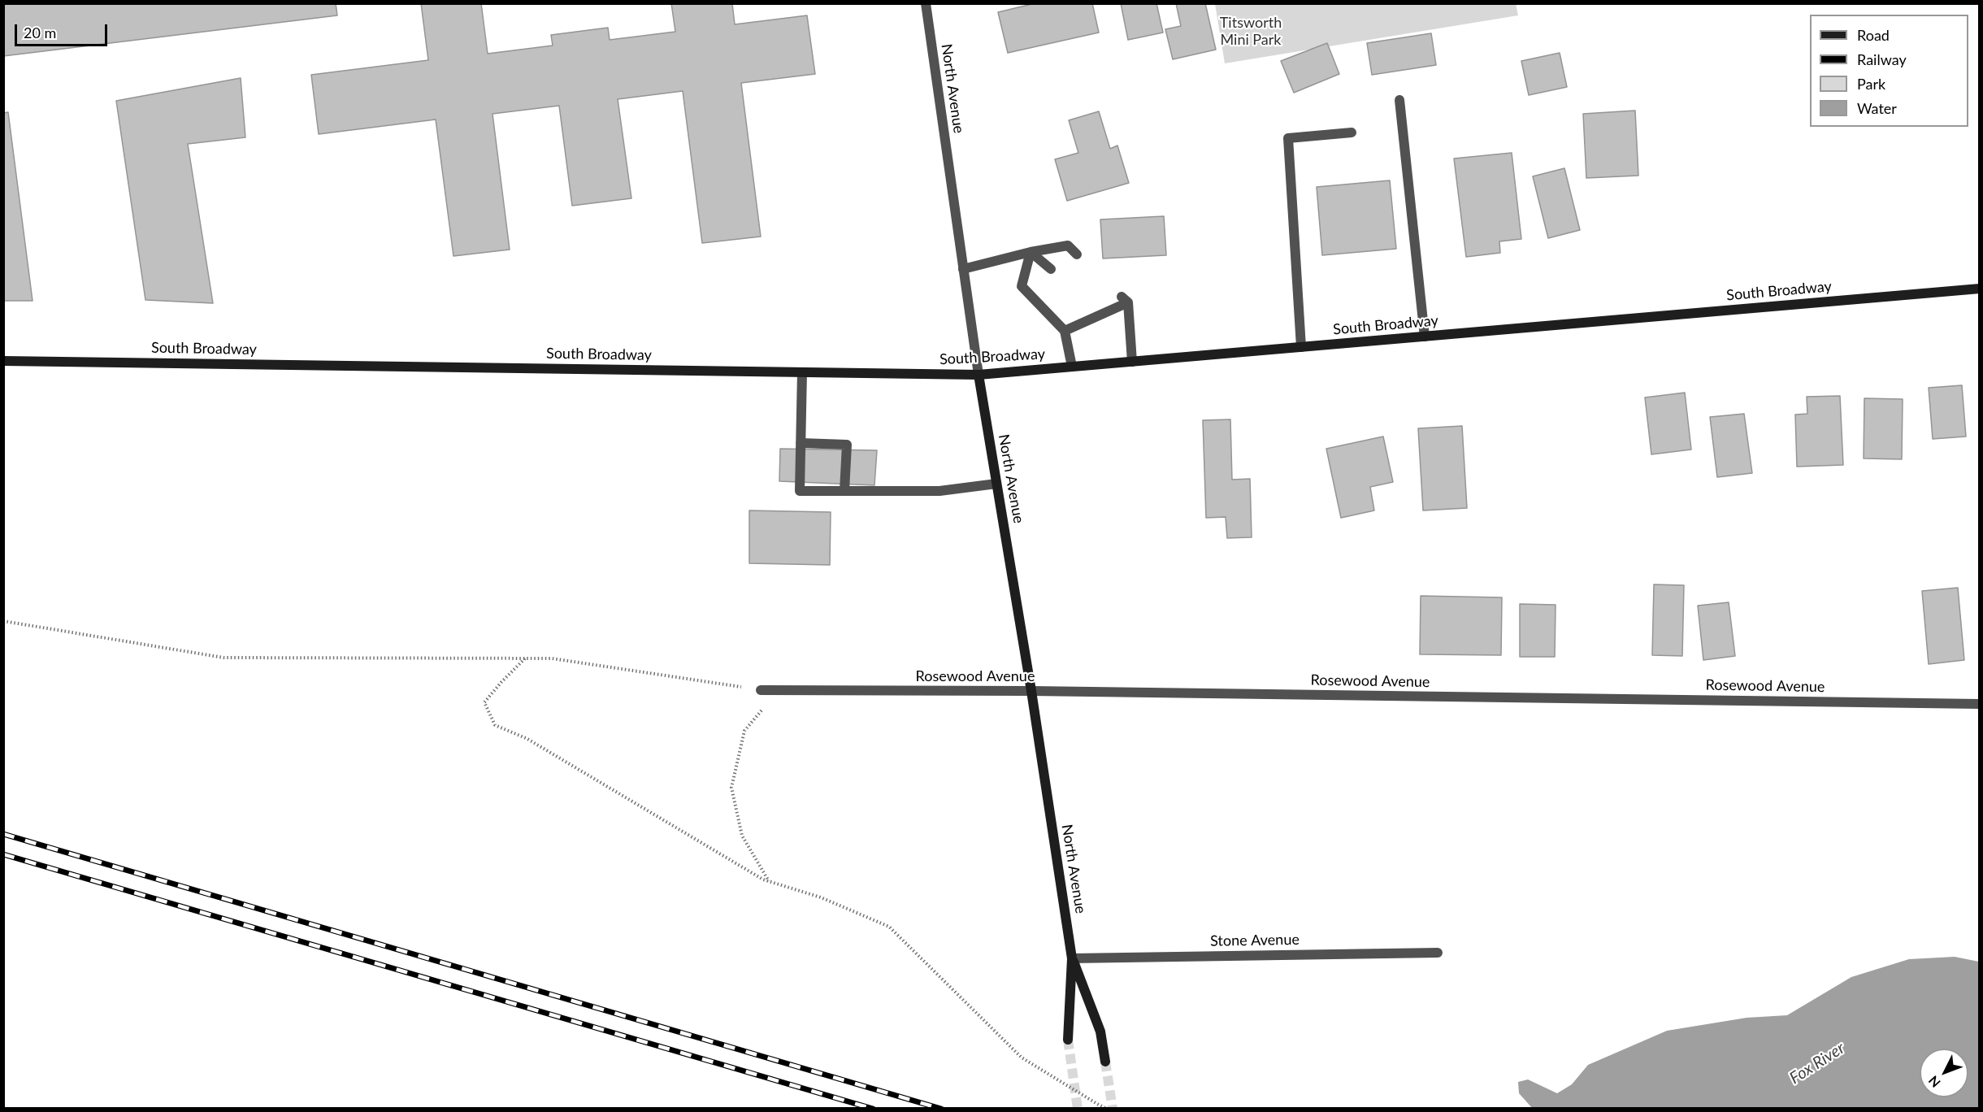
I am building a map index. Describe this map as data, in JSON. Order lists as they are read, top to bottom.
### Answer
{
  "streets": {
    "street": [
      "North Avenue",
      "South Broadway",
      "Rosewood Avenue",
      "Stone Avenue"
    ]
  },
  "crossings": [
    ["North Avenue", "South Broadway"],
    ["North Avenue", "Rosewood Avenue"],
    ["North Avenue", "Stone Avenue"]
  ],
  "water": ["Fox River"],
  "parks": ["Titsworth Mini Park"],
  "legend": [
    "Road",
    "Railway",
    "Park",
    "Water"
  ],
  "scale_bar": "20 m",
  "north": "bottom left"
}
